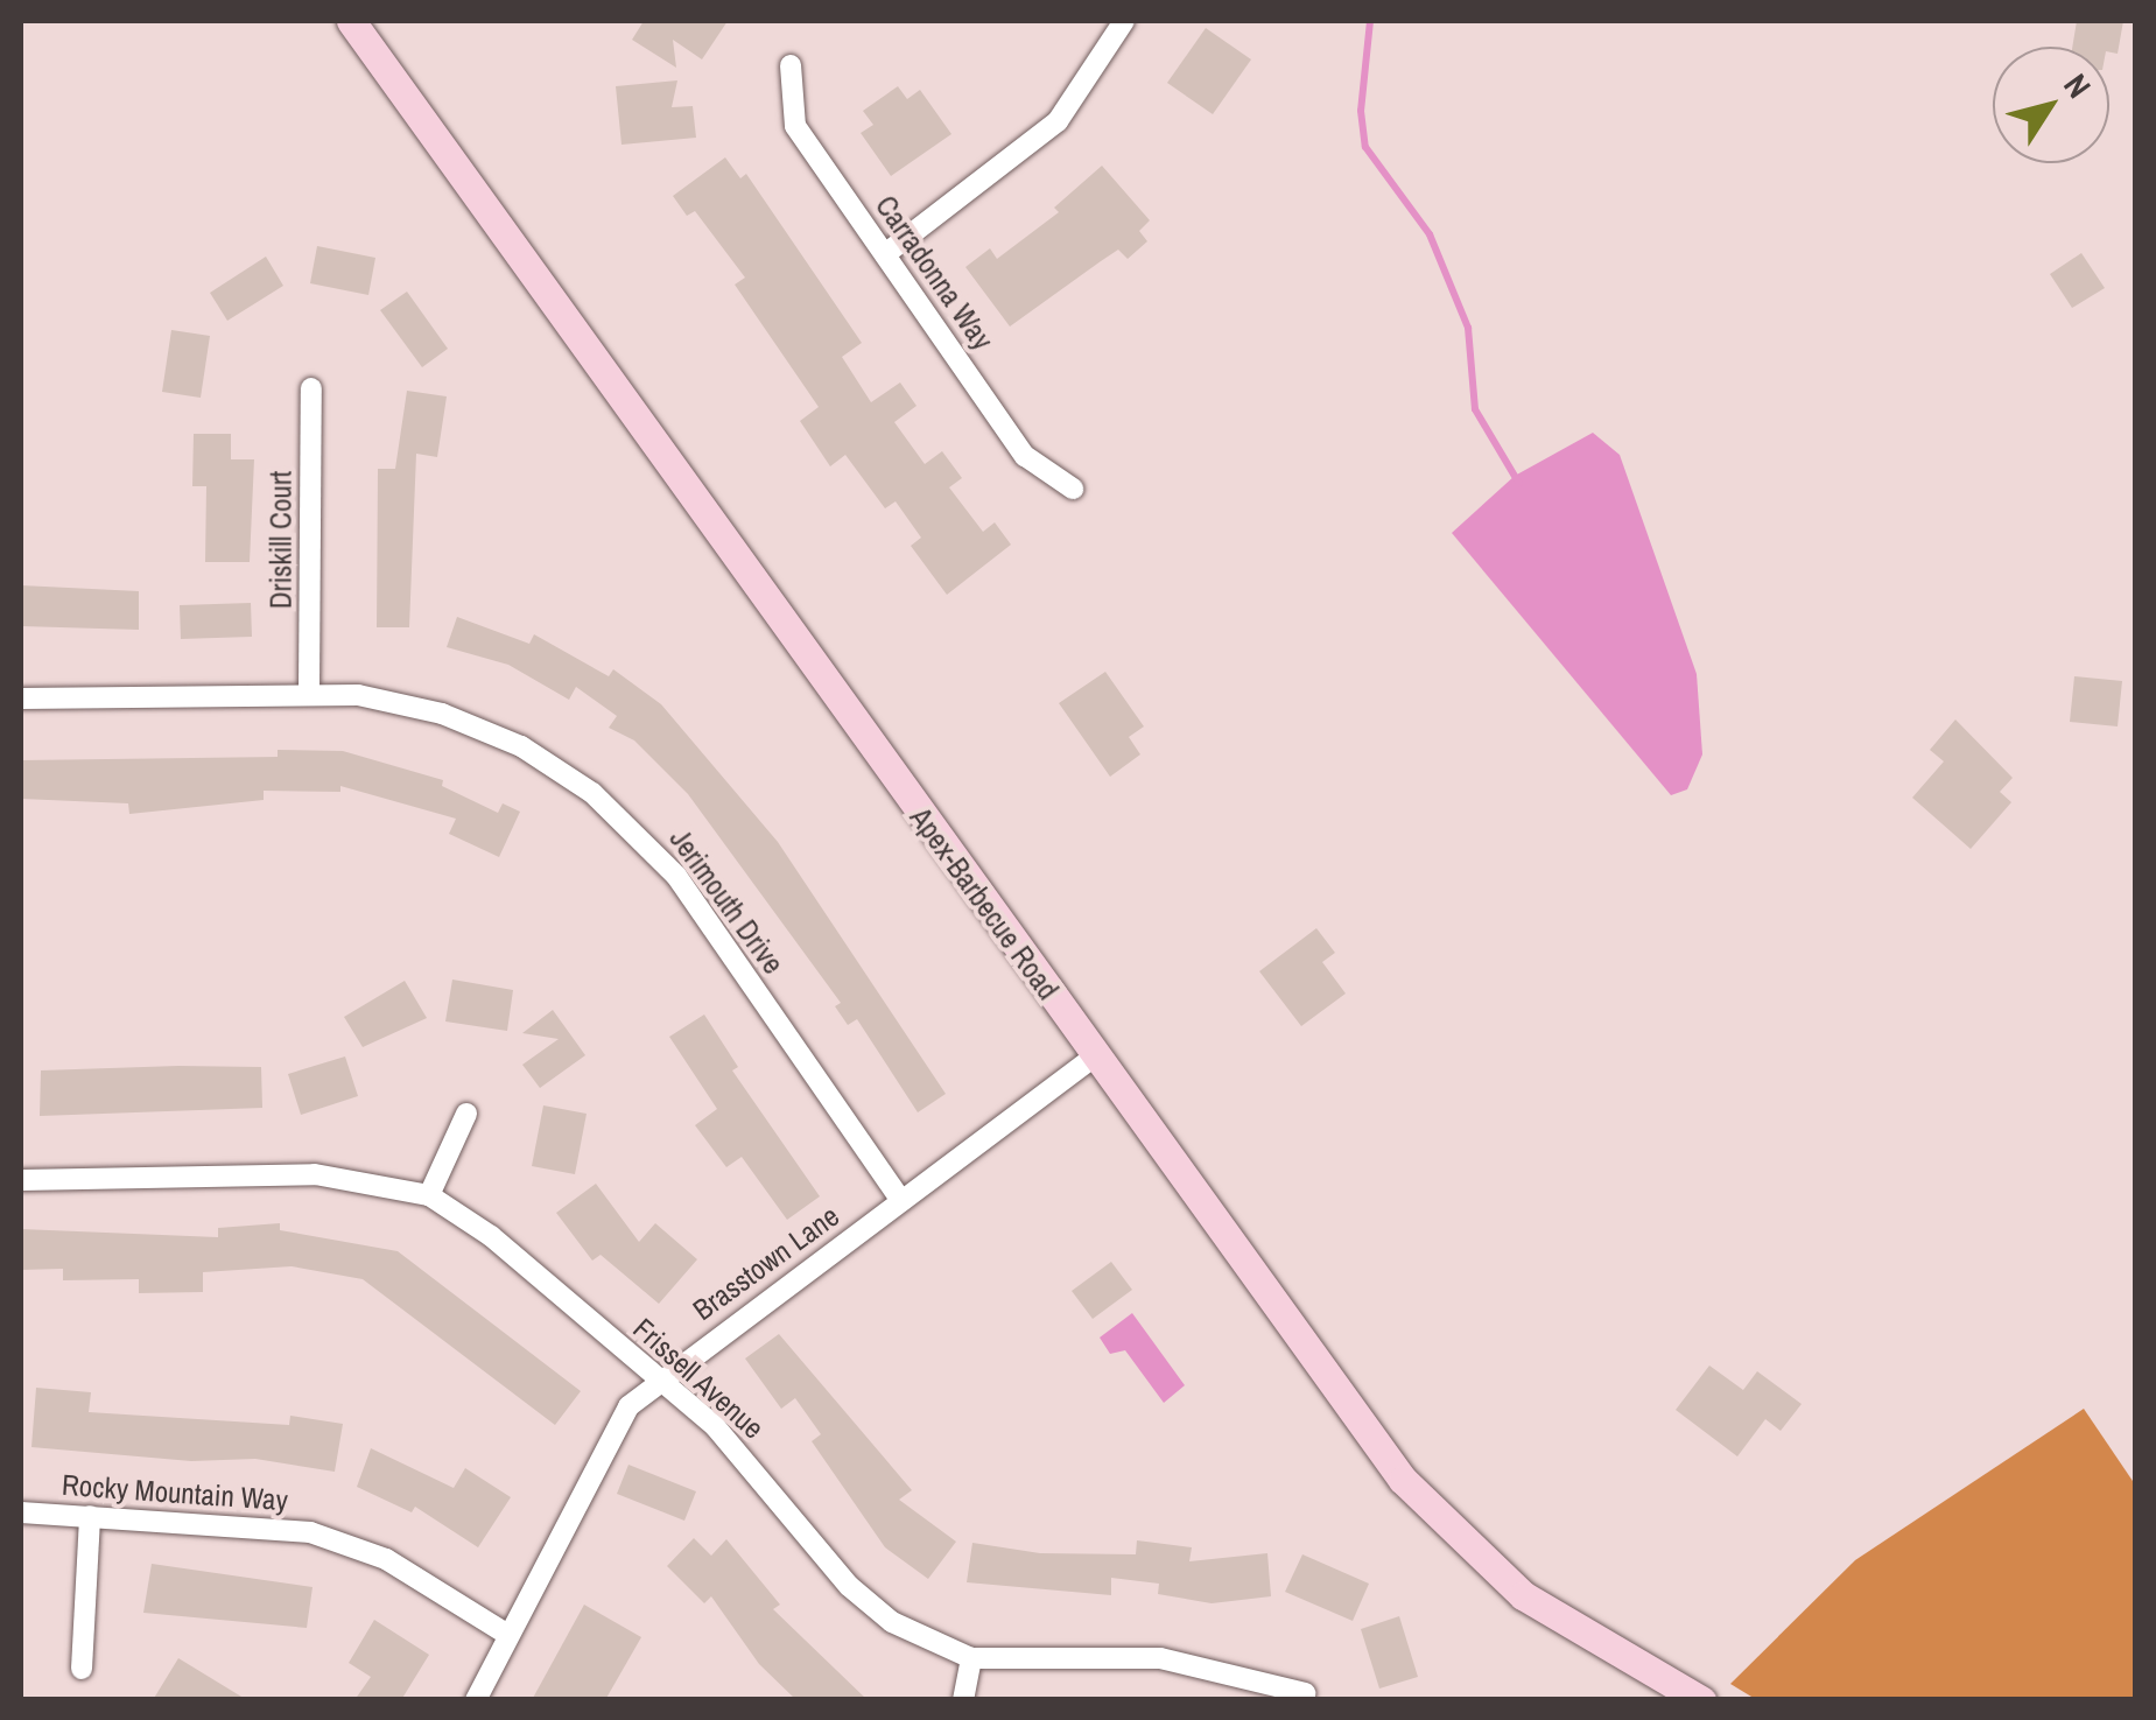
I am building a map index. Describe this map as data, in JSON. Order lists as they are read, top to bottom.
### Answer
{
  "streets": {
    "street": [
      "Carradonna Way",
      "Driskill Court",
      "Jerimouth Drive",
      "Apex-Barbecue Road",
      "Brasstown Lane",
      "Frissell Avenue",
      "Rocky Mountain Way"
    ]
  },
  "crossings": [
    ["Driskill Court", "Jerimouth Drive"],
    ["Jerimouth Drive", "Brasstown Lane"],
    ["Apex-Barbecue Road", "Brasstown Lane"],
    ["Brasstown Lane", "Frissell Avenue"],
    ["Brasstown Lane", "Rocky Mountain Way"]
  ],
  "north": "top right"
}
